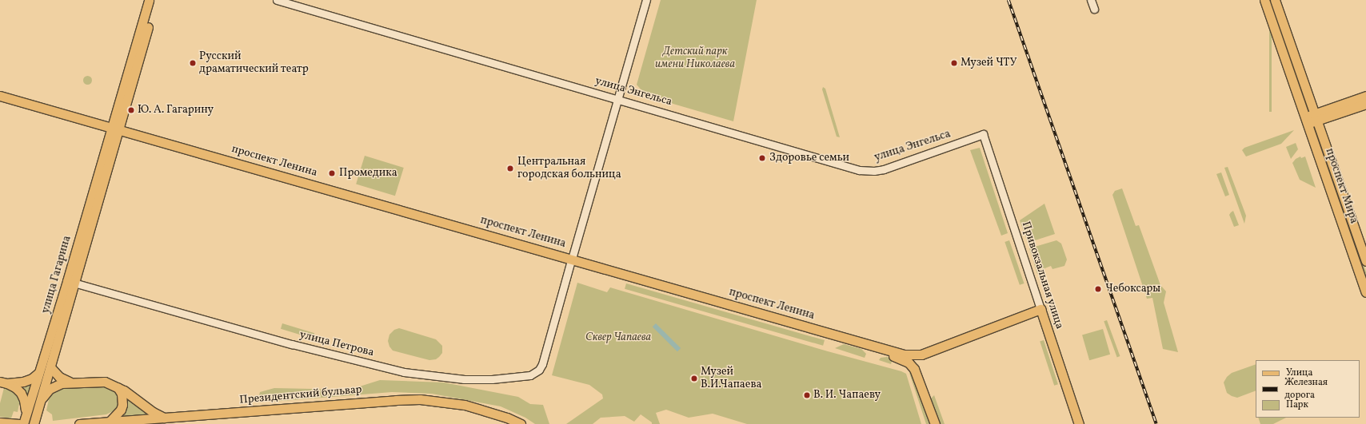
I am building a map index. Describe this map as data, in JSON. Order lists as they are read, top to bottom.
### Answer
{
  "streets": {
    "main road": [
      "проспект Ленина",
      "проспект Мира",
      "улица Гагарина",
      "Привокзальная улица",
      "Президентский бульвар"
    ],
    "street": ["улица Энгельса", "улица Петрова"]
  },
  "crossings": [
    ["улица Энгельса", "Привокзальная улица"],
    ["улица Энгельса", "улица Петрова"],
    ["проспект Ленина", "улица Гагарина"],
    ["проспект Ленина", "Привокзальная улица"],
    ["проспект Ленина", "улица Петрова"],
    ["улица Гагарина", "улица Петрова"]
  ],
  "parks": ["Детский парк имени Николаева", "Сквер Чапаева"],
  "places": [
    "Русский драматический театр",
    "Музей ЧТУ",
    "Ю. А. Гагарину",
    "Здоровье семьи",
    "Центральная городская больница",
    "Промедика",
    "Чебоксары",
    "Музей В.И.Чапаева",
    "В. И. Чапаеву"
  ],
  "legend": ["Улица", "Железная дорога", "Парк"]
}
